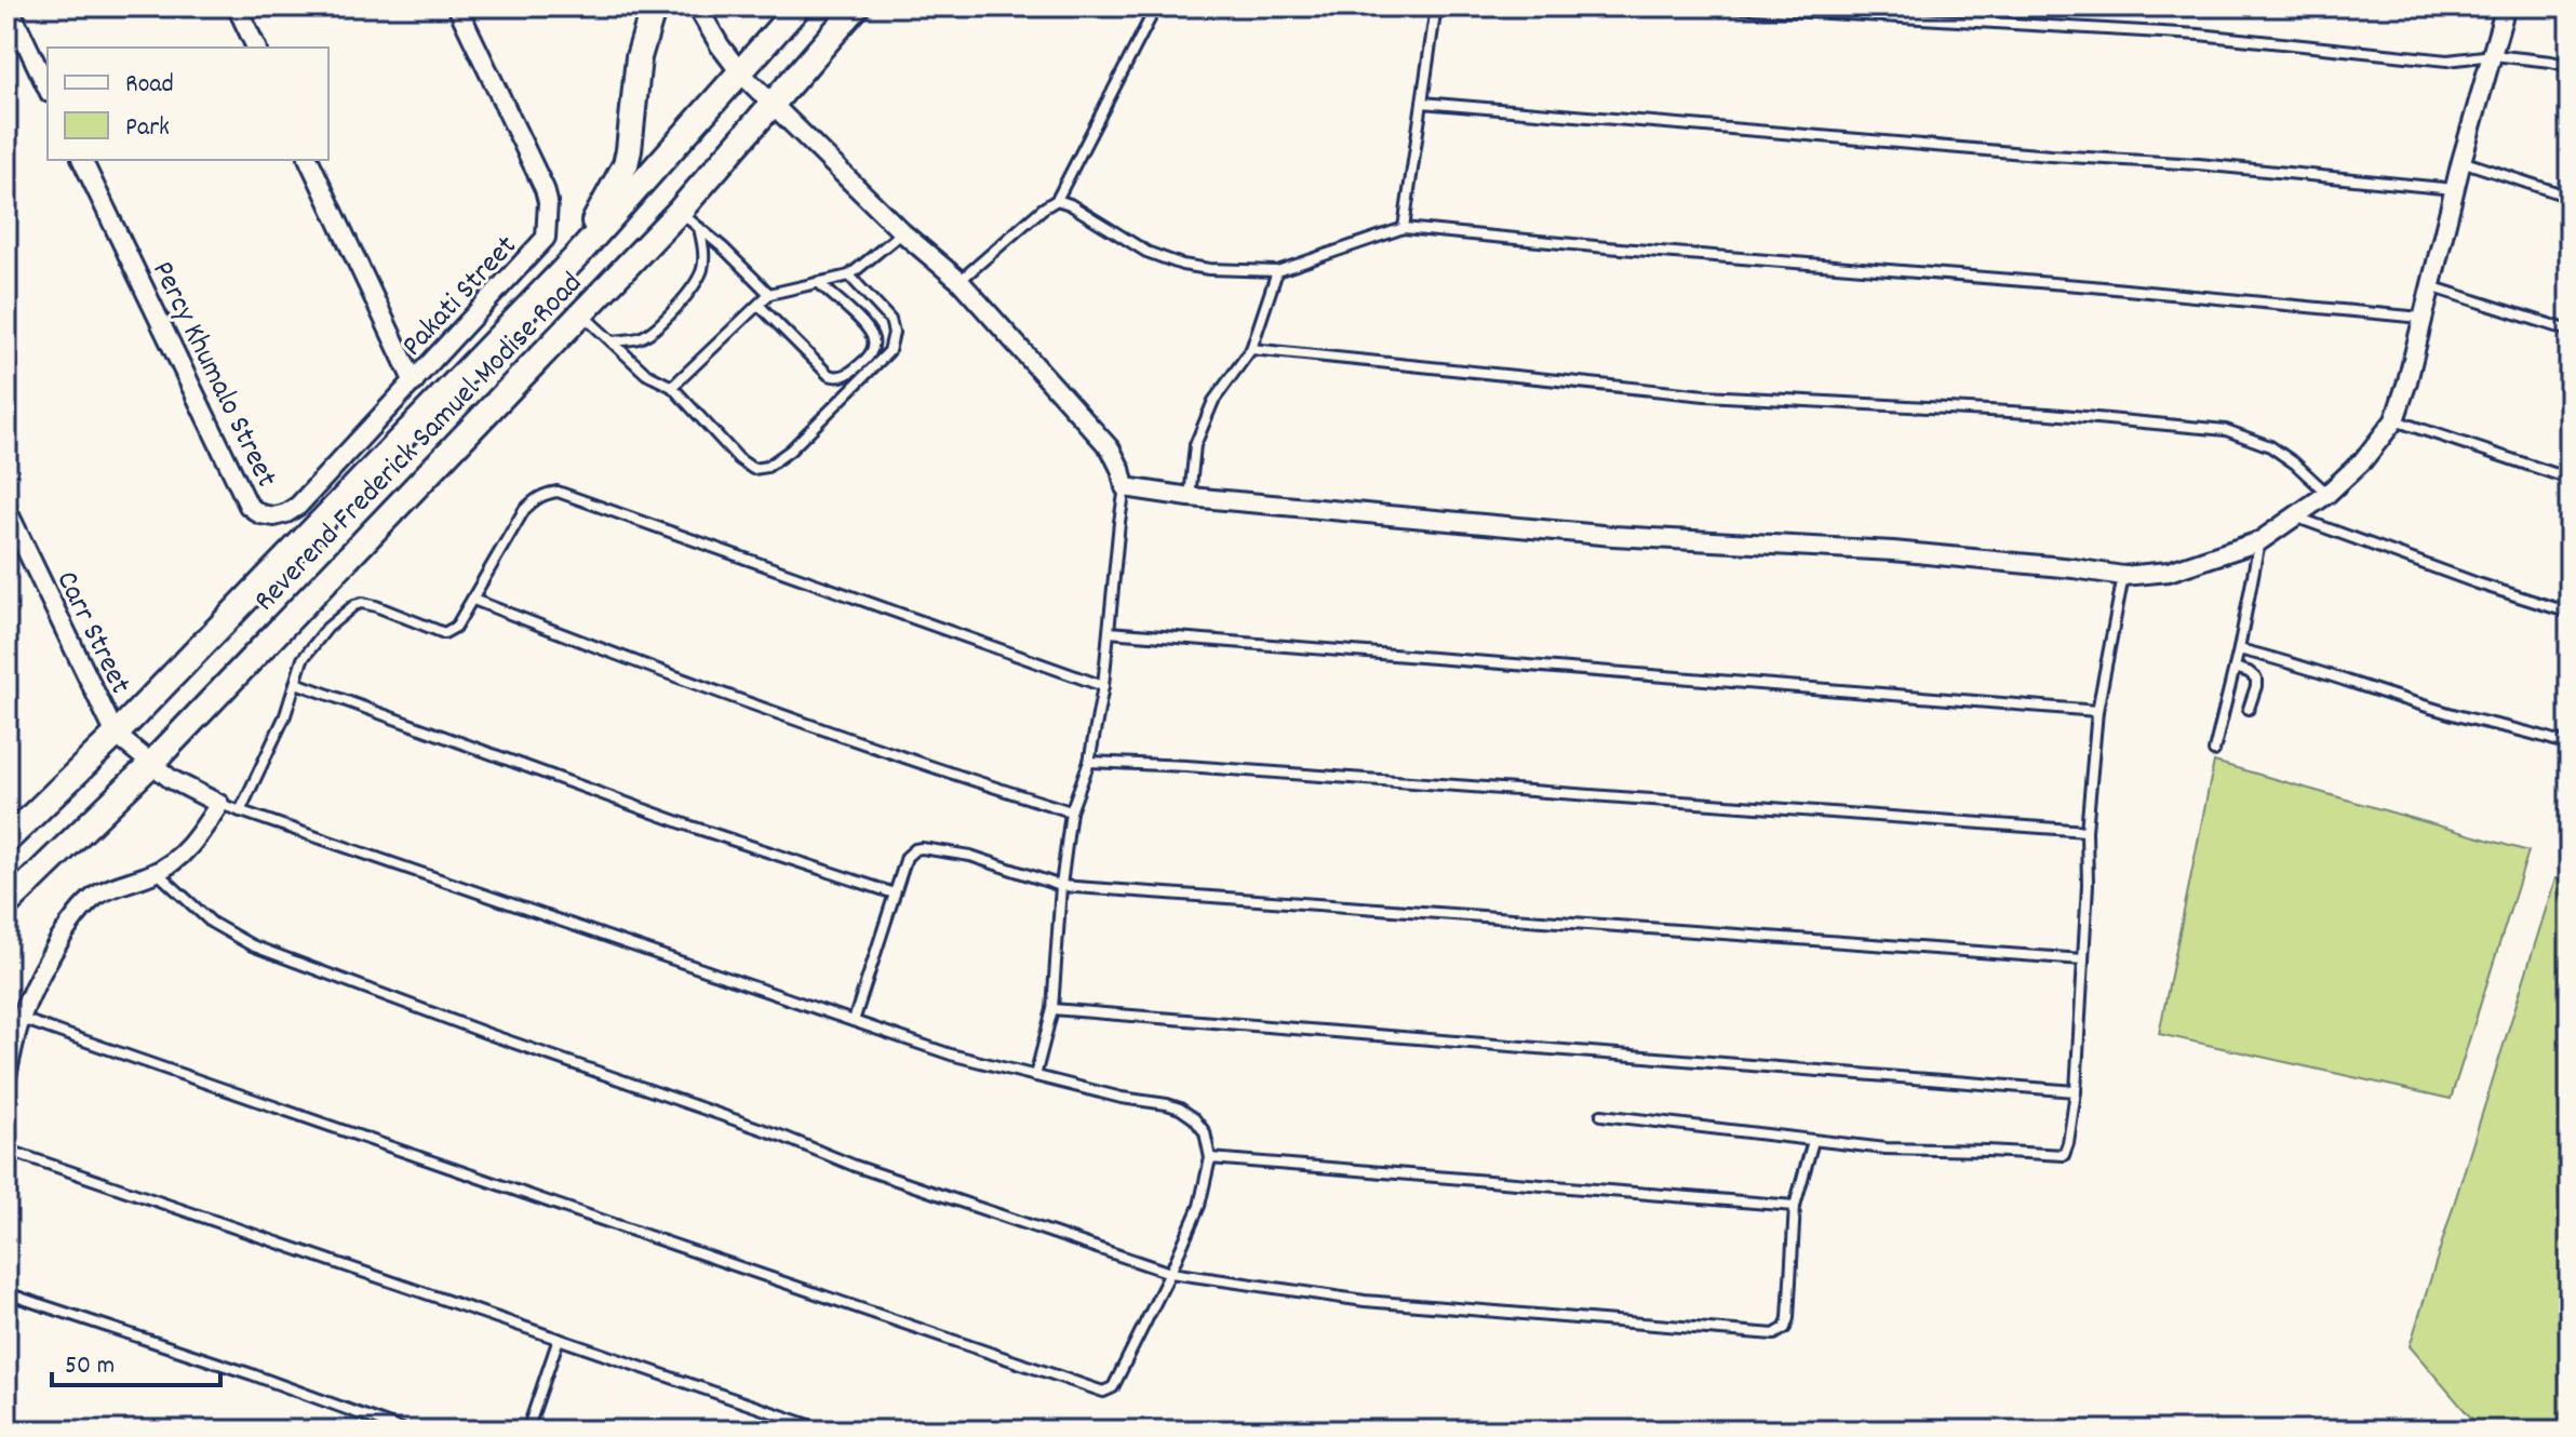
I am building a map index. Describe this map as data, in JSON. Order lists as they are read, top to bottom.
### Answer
{
  "streets": {
    "main road": ["Reverend Frederick Samuel Modise Road"],
    "street": ["Pakati Street", "Percy Khumalo Street", "Carr Street"]
  },
  "crossings": [
    ["Pakati Street", "Percy Khumalo Street"],
    ["Reverend Frederick Samuel Modise Road", "Carr Street"]
  ],
  "legend": ["Road", "Park"],
  "scale_bar": "50 m"
}
